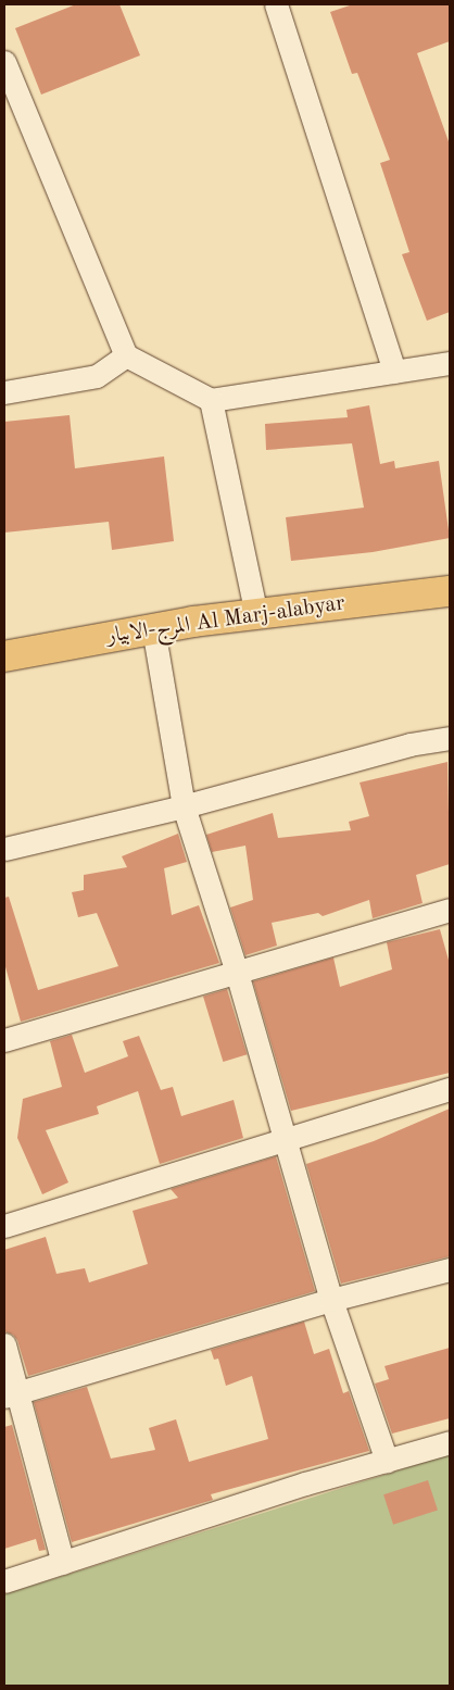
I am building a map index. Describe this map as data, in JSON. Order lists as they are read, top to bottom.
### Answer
{
  "streets": {
    "main road": ["المرج-الابيار Al Marj-alabyar"]
  }
}
